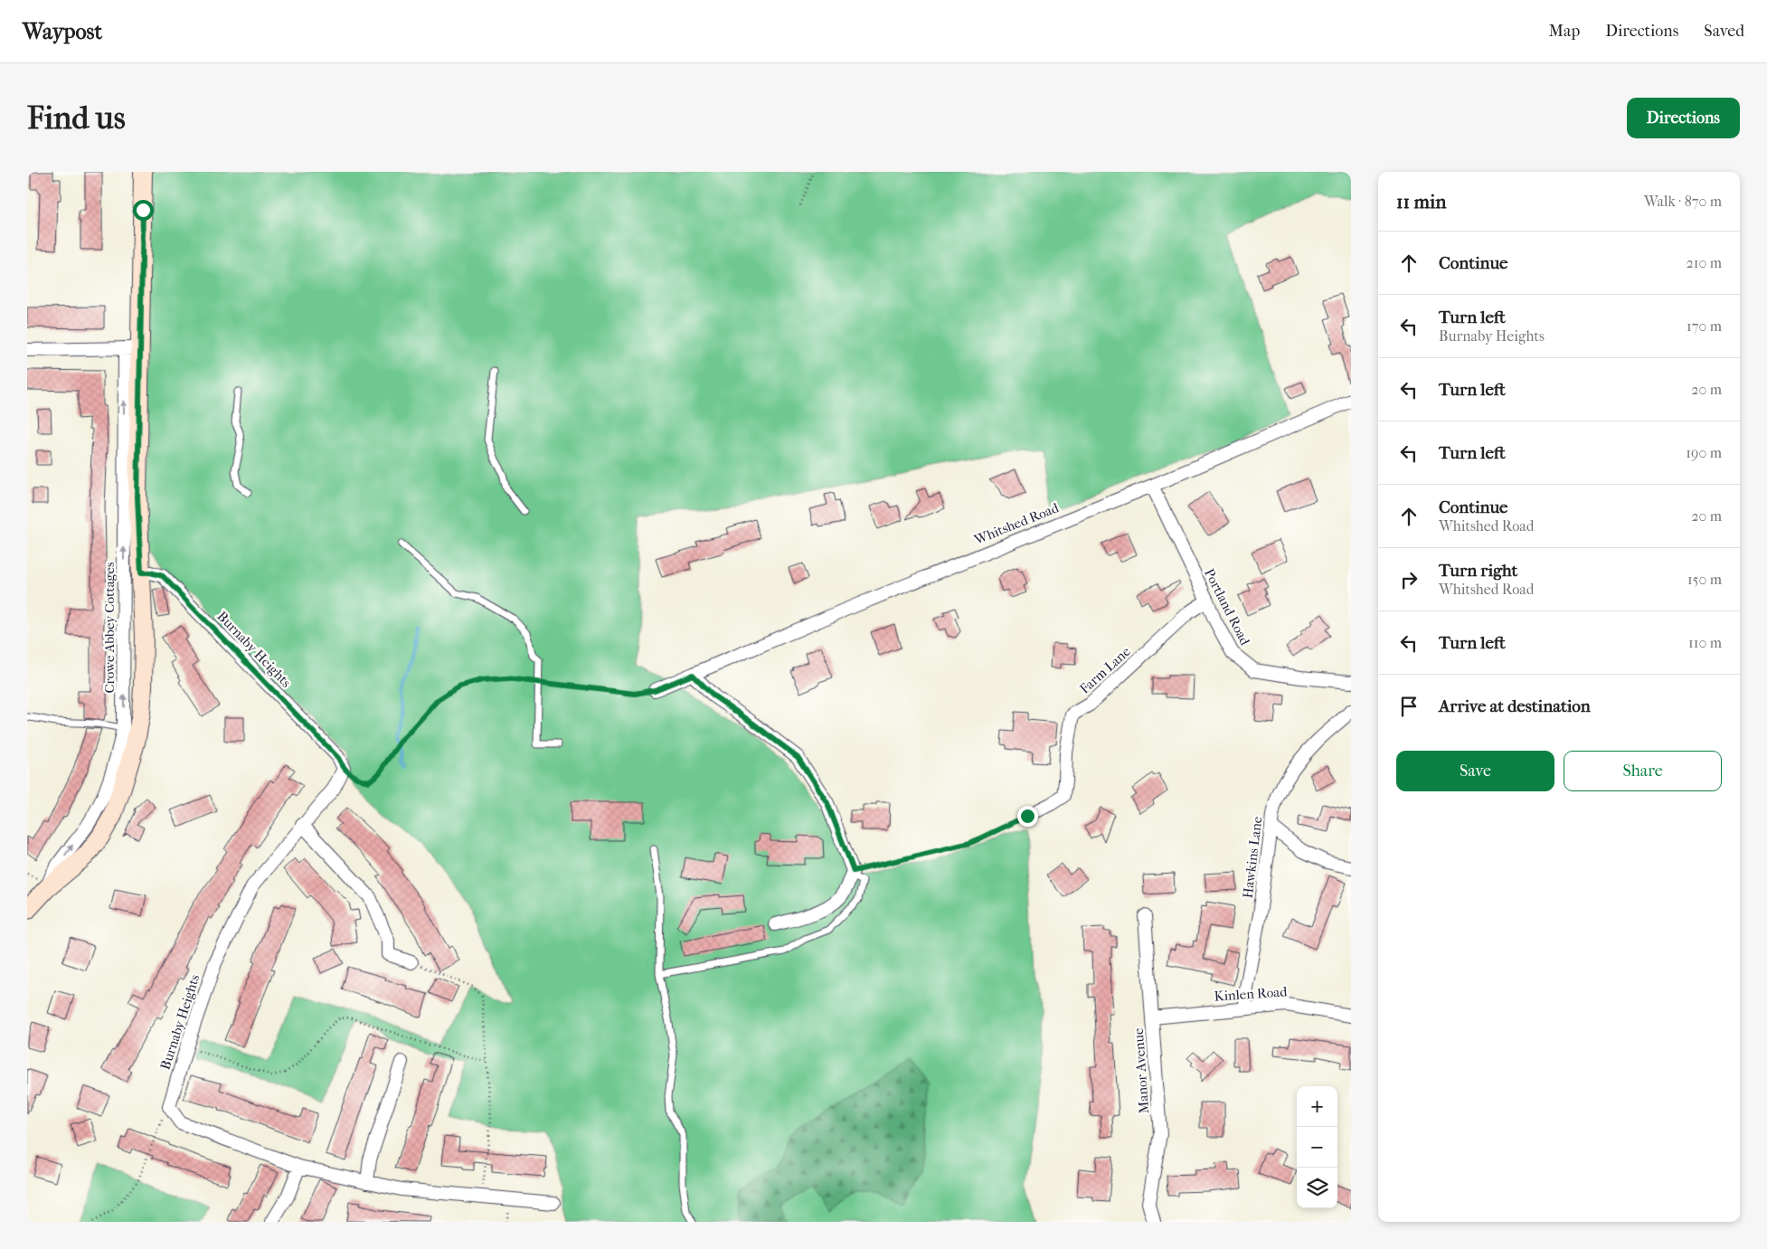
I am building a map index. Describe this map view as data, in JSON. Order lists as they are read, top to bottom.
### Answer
{
  "streets": {
    "street": [
      "Whitshed Road",
      "Portland Road",
      "Crowe Abbey Cottages",
      "Burnaby Heights",
      "Farm Lane",
      "Hawkins Lane",
      "Kinlen Road",
      "Manor Avenue"
    ]
  },
  "crossings": [
    ["Whitshed Road", "Portland Road"],
    ["Portland Road", "Farm Lane"],
    ["Hawkins Lane", "Kinlen Road"],
    ["Kinlen Road", "Manor Avenue"]
  ],
  "one_way": ["Crowe Abbey Cottages"],
  "page": {
    "header": "Waypost",
    "nav": ["Map", "Directions", "Saved"],
    "buttons": [
      "Directions",
      ["Save", "Share"]
    ],
    "title": "Find us",
    "heading": ["11 min", "Walk · 870 m"],
    "list": [
      ["Continue", "210 m"],
      ["Turn left", "Burnaby Heights", "170 m"],
      ["Turn left", "20 m"],
      ["Turn left", "190 m"],
      ["Continue", "Whitshed Road", "20 m"],
      ["Turn right", "Whitshed Road", "150 m"],
      ["Turn left", "110 m"],
      "Arrive at destination"
    ],
    "map_buttons": ["+", "−"]
  }
}
